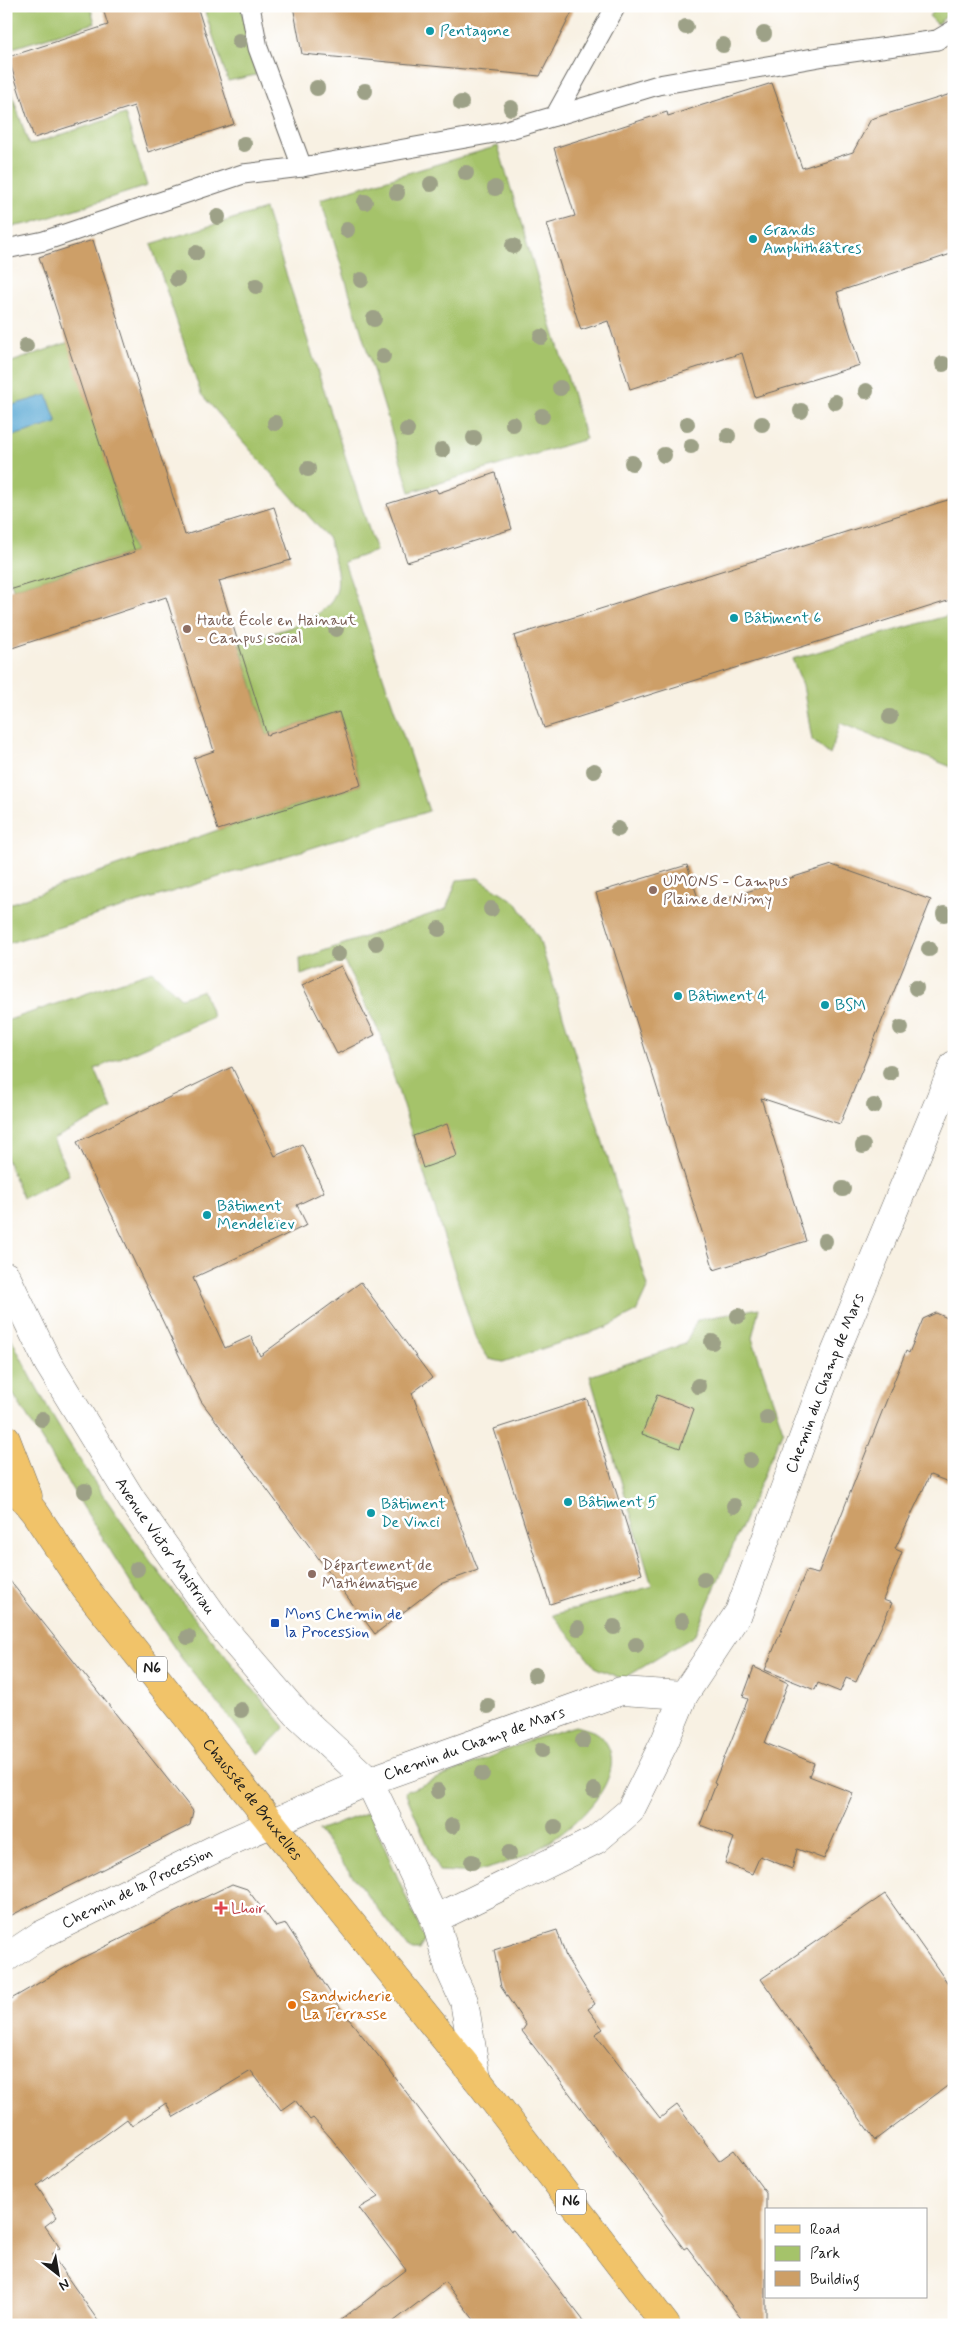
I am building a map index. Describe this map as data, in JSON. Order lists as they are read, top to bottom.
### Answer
{
  "streets": {
    "main road": ["N6", "Chaussée de Bruxelles"],
    "street": ["Chemin du Champ de Mars", "Avenue Victor Maistriau", "Chemin de la Procession"]
  },
  "crossings": [
    ["Chemin du Champ de Mars", "Avenue Victor Maistriau"],
    ["Chemin du Champ de Mars", "Chaussée de Bruxelles"],
    ["Chemin du Champ de Mars", "Chemin de la Procession"],
    ["Avenue Victor Maistriau", "Chaussée de Bruxelles"],
    ["N6", "Chaussée de Bruxelles"],
    ["Chaussée de Bruxelles", "Chemin de la Procession"]
  ],
  "places": {
    "other": [
      "Pentagone",
      "Grands Amphithéâtres",
      "Bâtiment 6",
      "Haute École en Hainaut - Campus social",
      "UMONS - Campus Plaine de Nimy",
      "Bâtiment 4",
      "BSM",
      "Bâtiment Mendeleïev",
      "Bâtiment 5",
      "Bâtiment De Vinci",
      "Département de Mathématique",
      "Sandwicherie La Terrasse"
    ],
    "transit": ["Mons Chemin de la Procession"],
    "health": ["Lhoir"]
  },
  "legend": ["Road", "Park", "Building"],
  "north": "bottom right"
}
